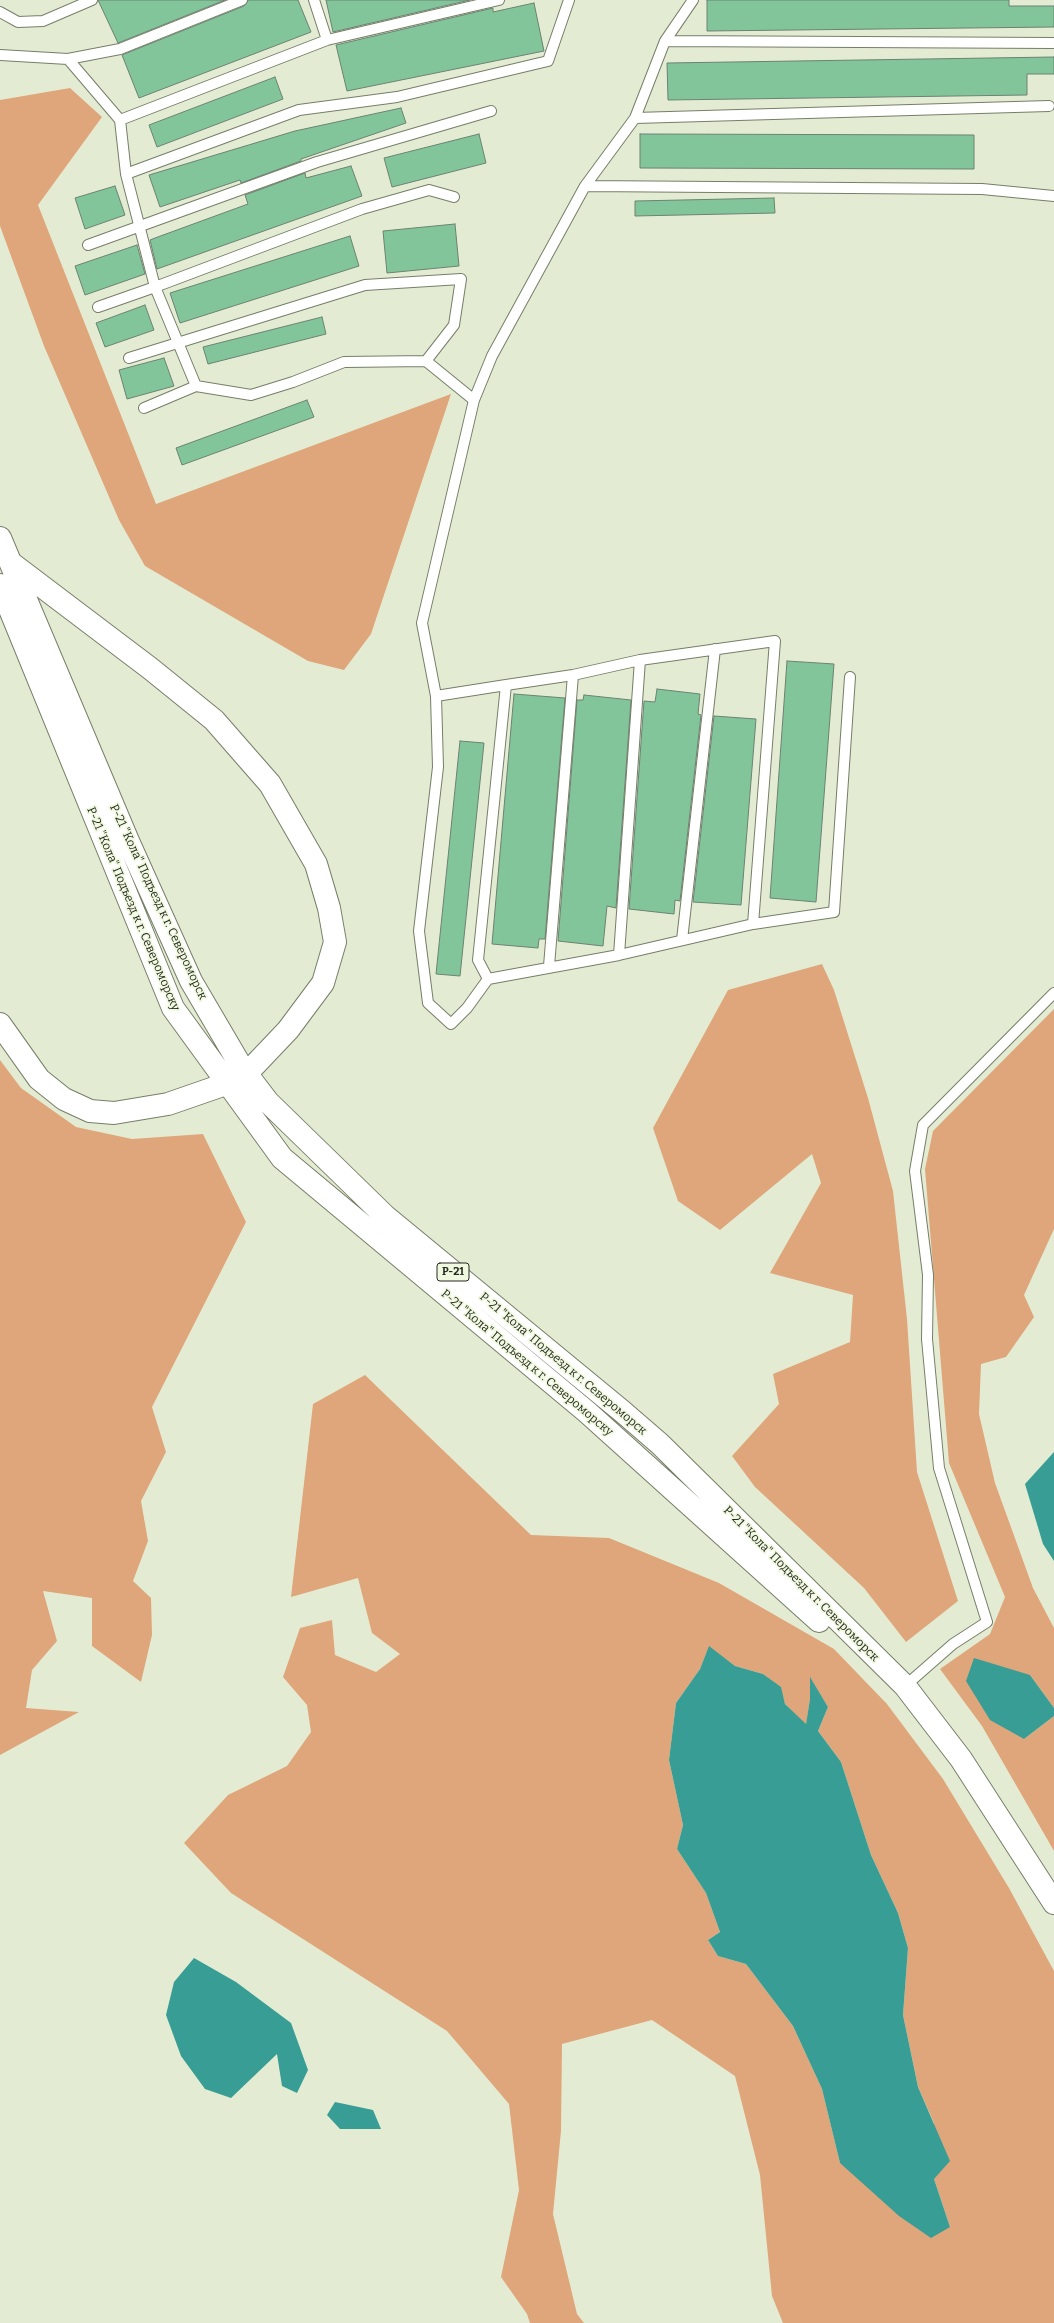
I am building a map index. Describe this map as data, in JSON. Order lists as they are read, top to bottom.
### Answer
{
  "streets": {
    "main road": ["Р-21 \"Кола\" Подъезд к г. Североморск", "Р-21 \"Кола\" Подъезд к г. Североморску", "Р-21"]
  },
  "crossings": [
    ["Р-21 \"Кола\" Подъезд к г. Североморск", "Р-21 \"Кола\" Подъезд к г. Североморску"]
  ]
}
